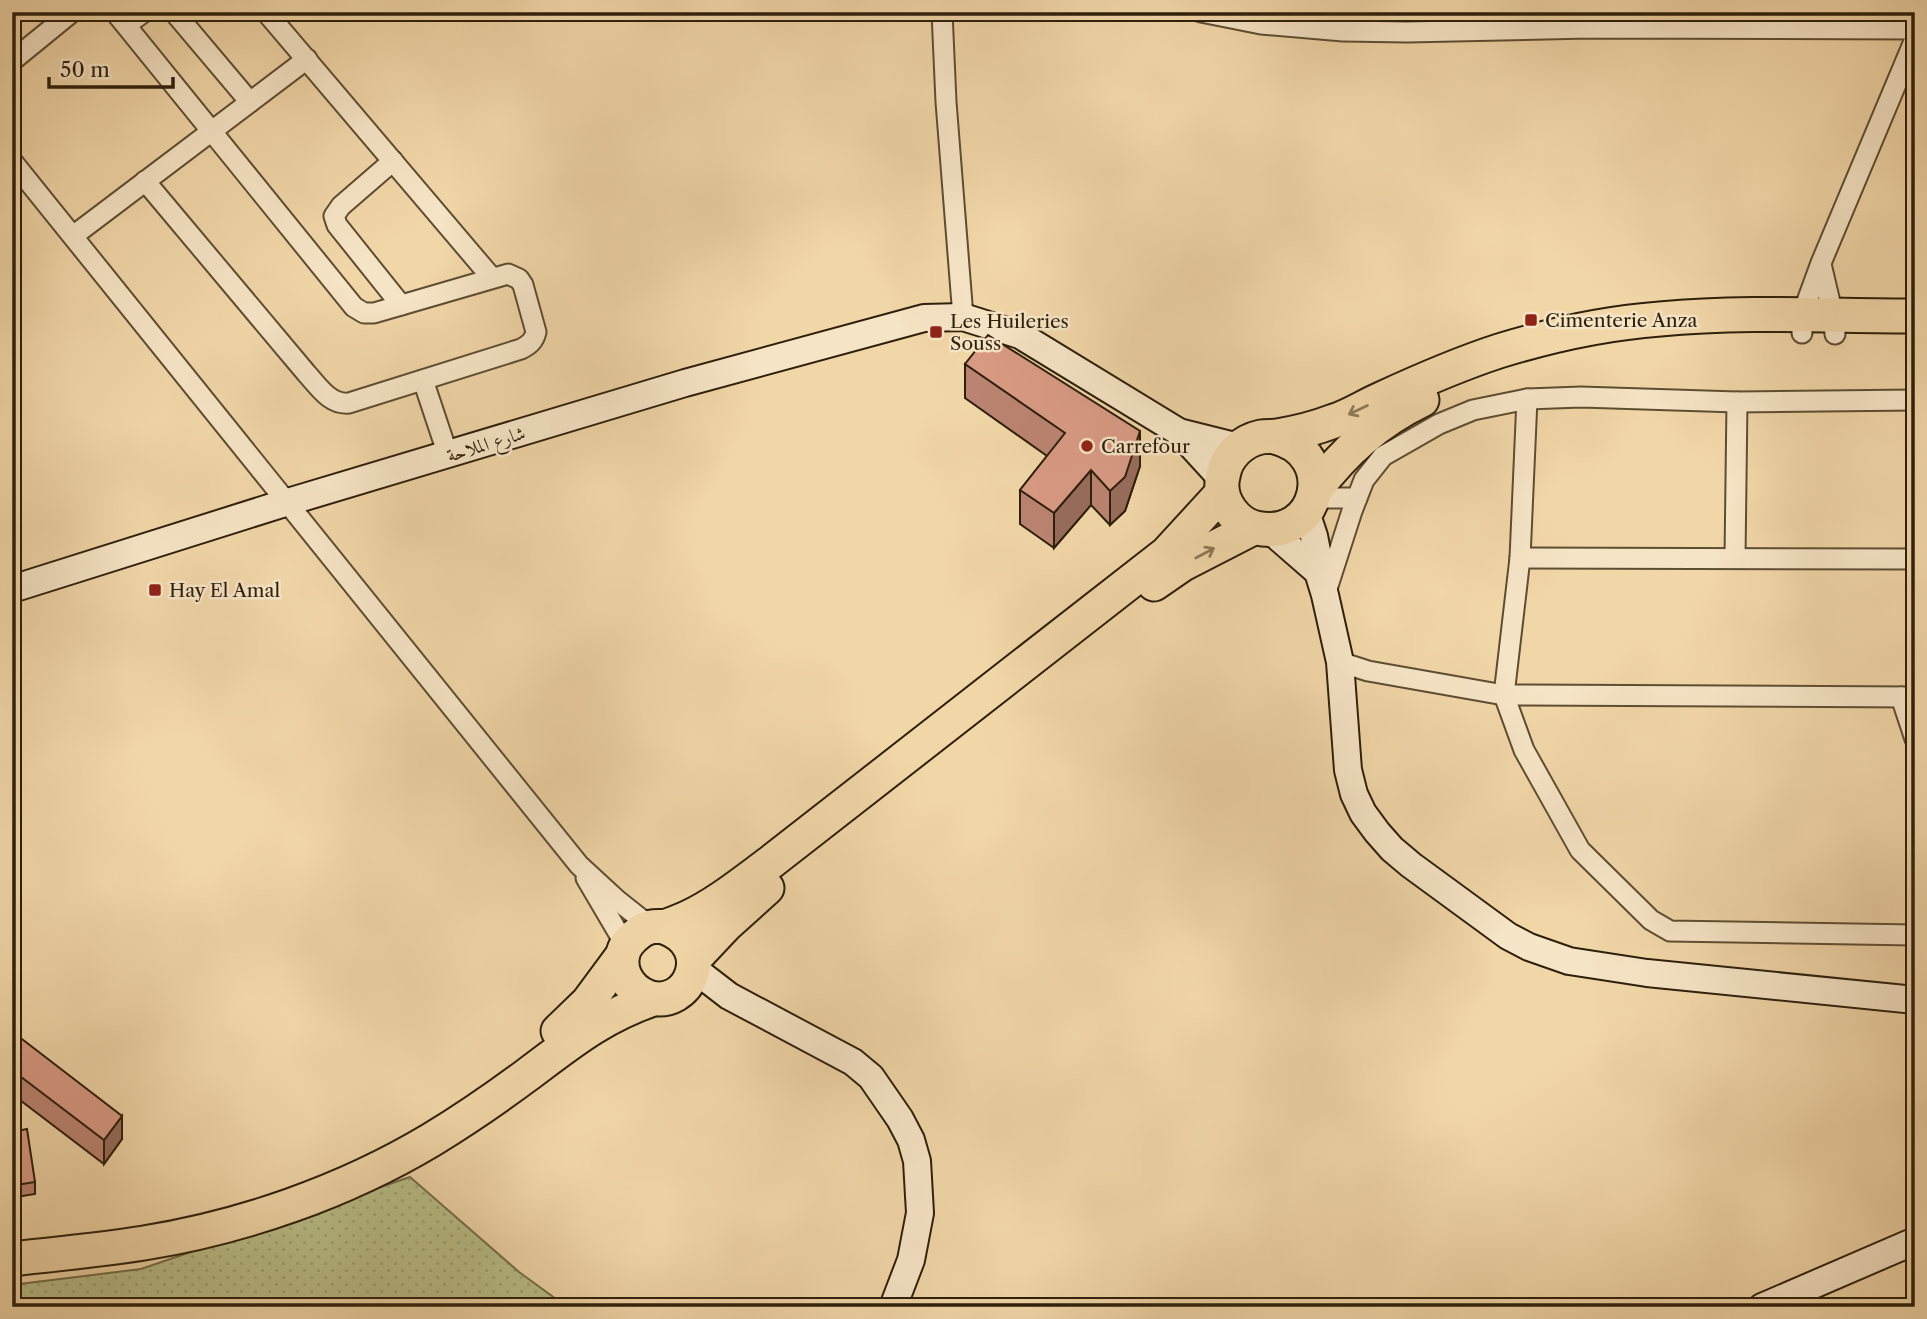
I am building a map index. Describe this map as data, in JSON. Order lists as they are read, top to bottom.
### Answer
{
  "streets": {
    "street": ["شارع الملاحة"]
  },
  "places": {
    "transit": ["Cimenterie Anza", "Les Huileries Souss", "Hay El Amal"],
    "other": ["Carrefour"]
  },
  "scale_bar": "50 m"
}
